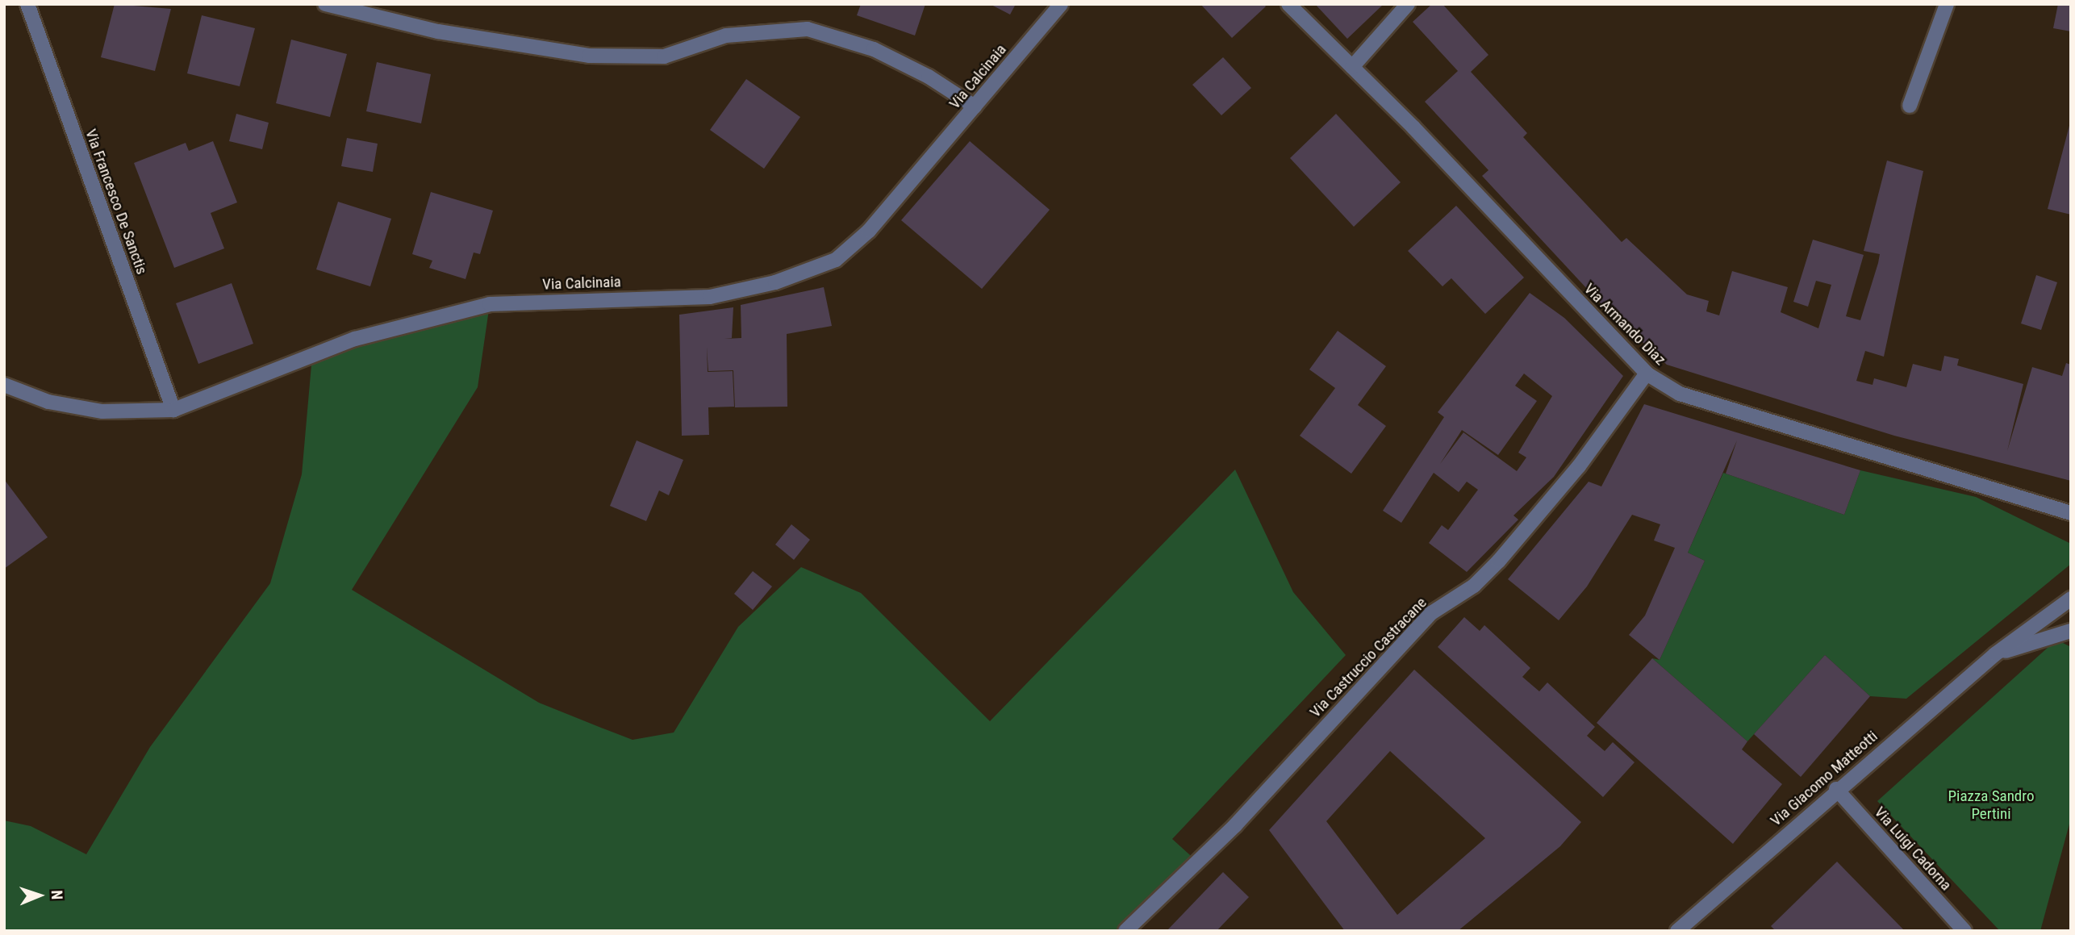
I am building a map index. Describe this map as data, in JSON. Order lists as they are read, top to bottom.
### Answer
{
  "streets": {
    "street": [
      "Via Calcinaia",
      "Via Francesco De Sanctis",
      "Via Armando Diaz",
      "Via Castruccio Castracane",
      "Via Giacomo Matteotti",
      "Via Luigi Cadorna"
    ]
  },
  "crossings": [
    ["Via Calcinaia", "Via Francesco De Sanctis"],
    ["Via Armando Diaz", "Via Castruccio Castracane"],
    ["Via Giacomo Matteotti", "Via Luigi Cadorna"]
  ],
  "parks": ["Piazza Sandro Pertini"],
  "north": "right"
}
